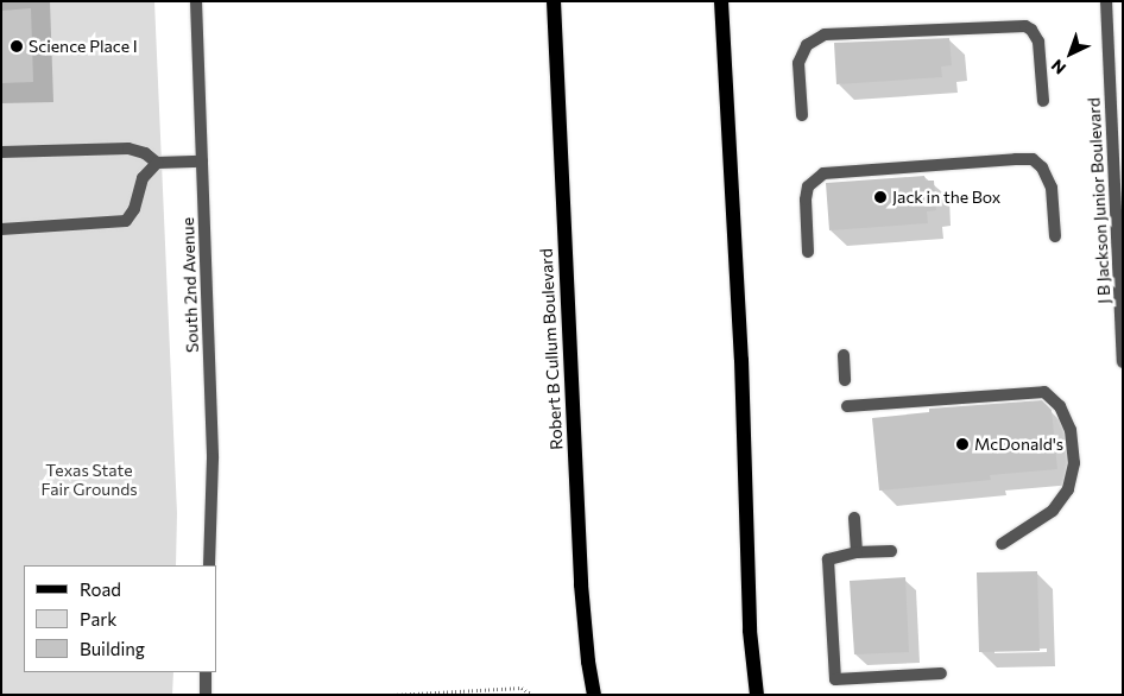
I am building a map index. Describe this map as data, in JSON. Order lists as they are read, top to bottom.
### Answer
{
  "streets": {
    "main road": ["Robert B Cullum Boulevard"],
    "street": ["J B Jackson Junior Boulevard", "South 2nd Avenue"]
  },
  "parks": ["Texas State Fair Grounds"],
  "places": ["Science Place I", "Jack in the Box", "McDonald's"],
  "legend": ["Road", "Park", "Building"],
  "north": "bottom left"
}
